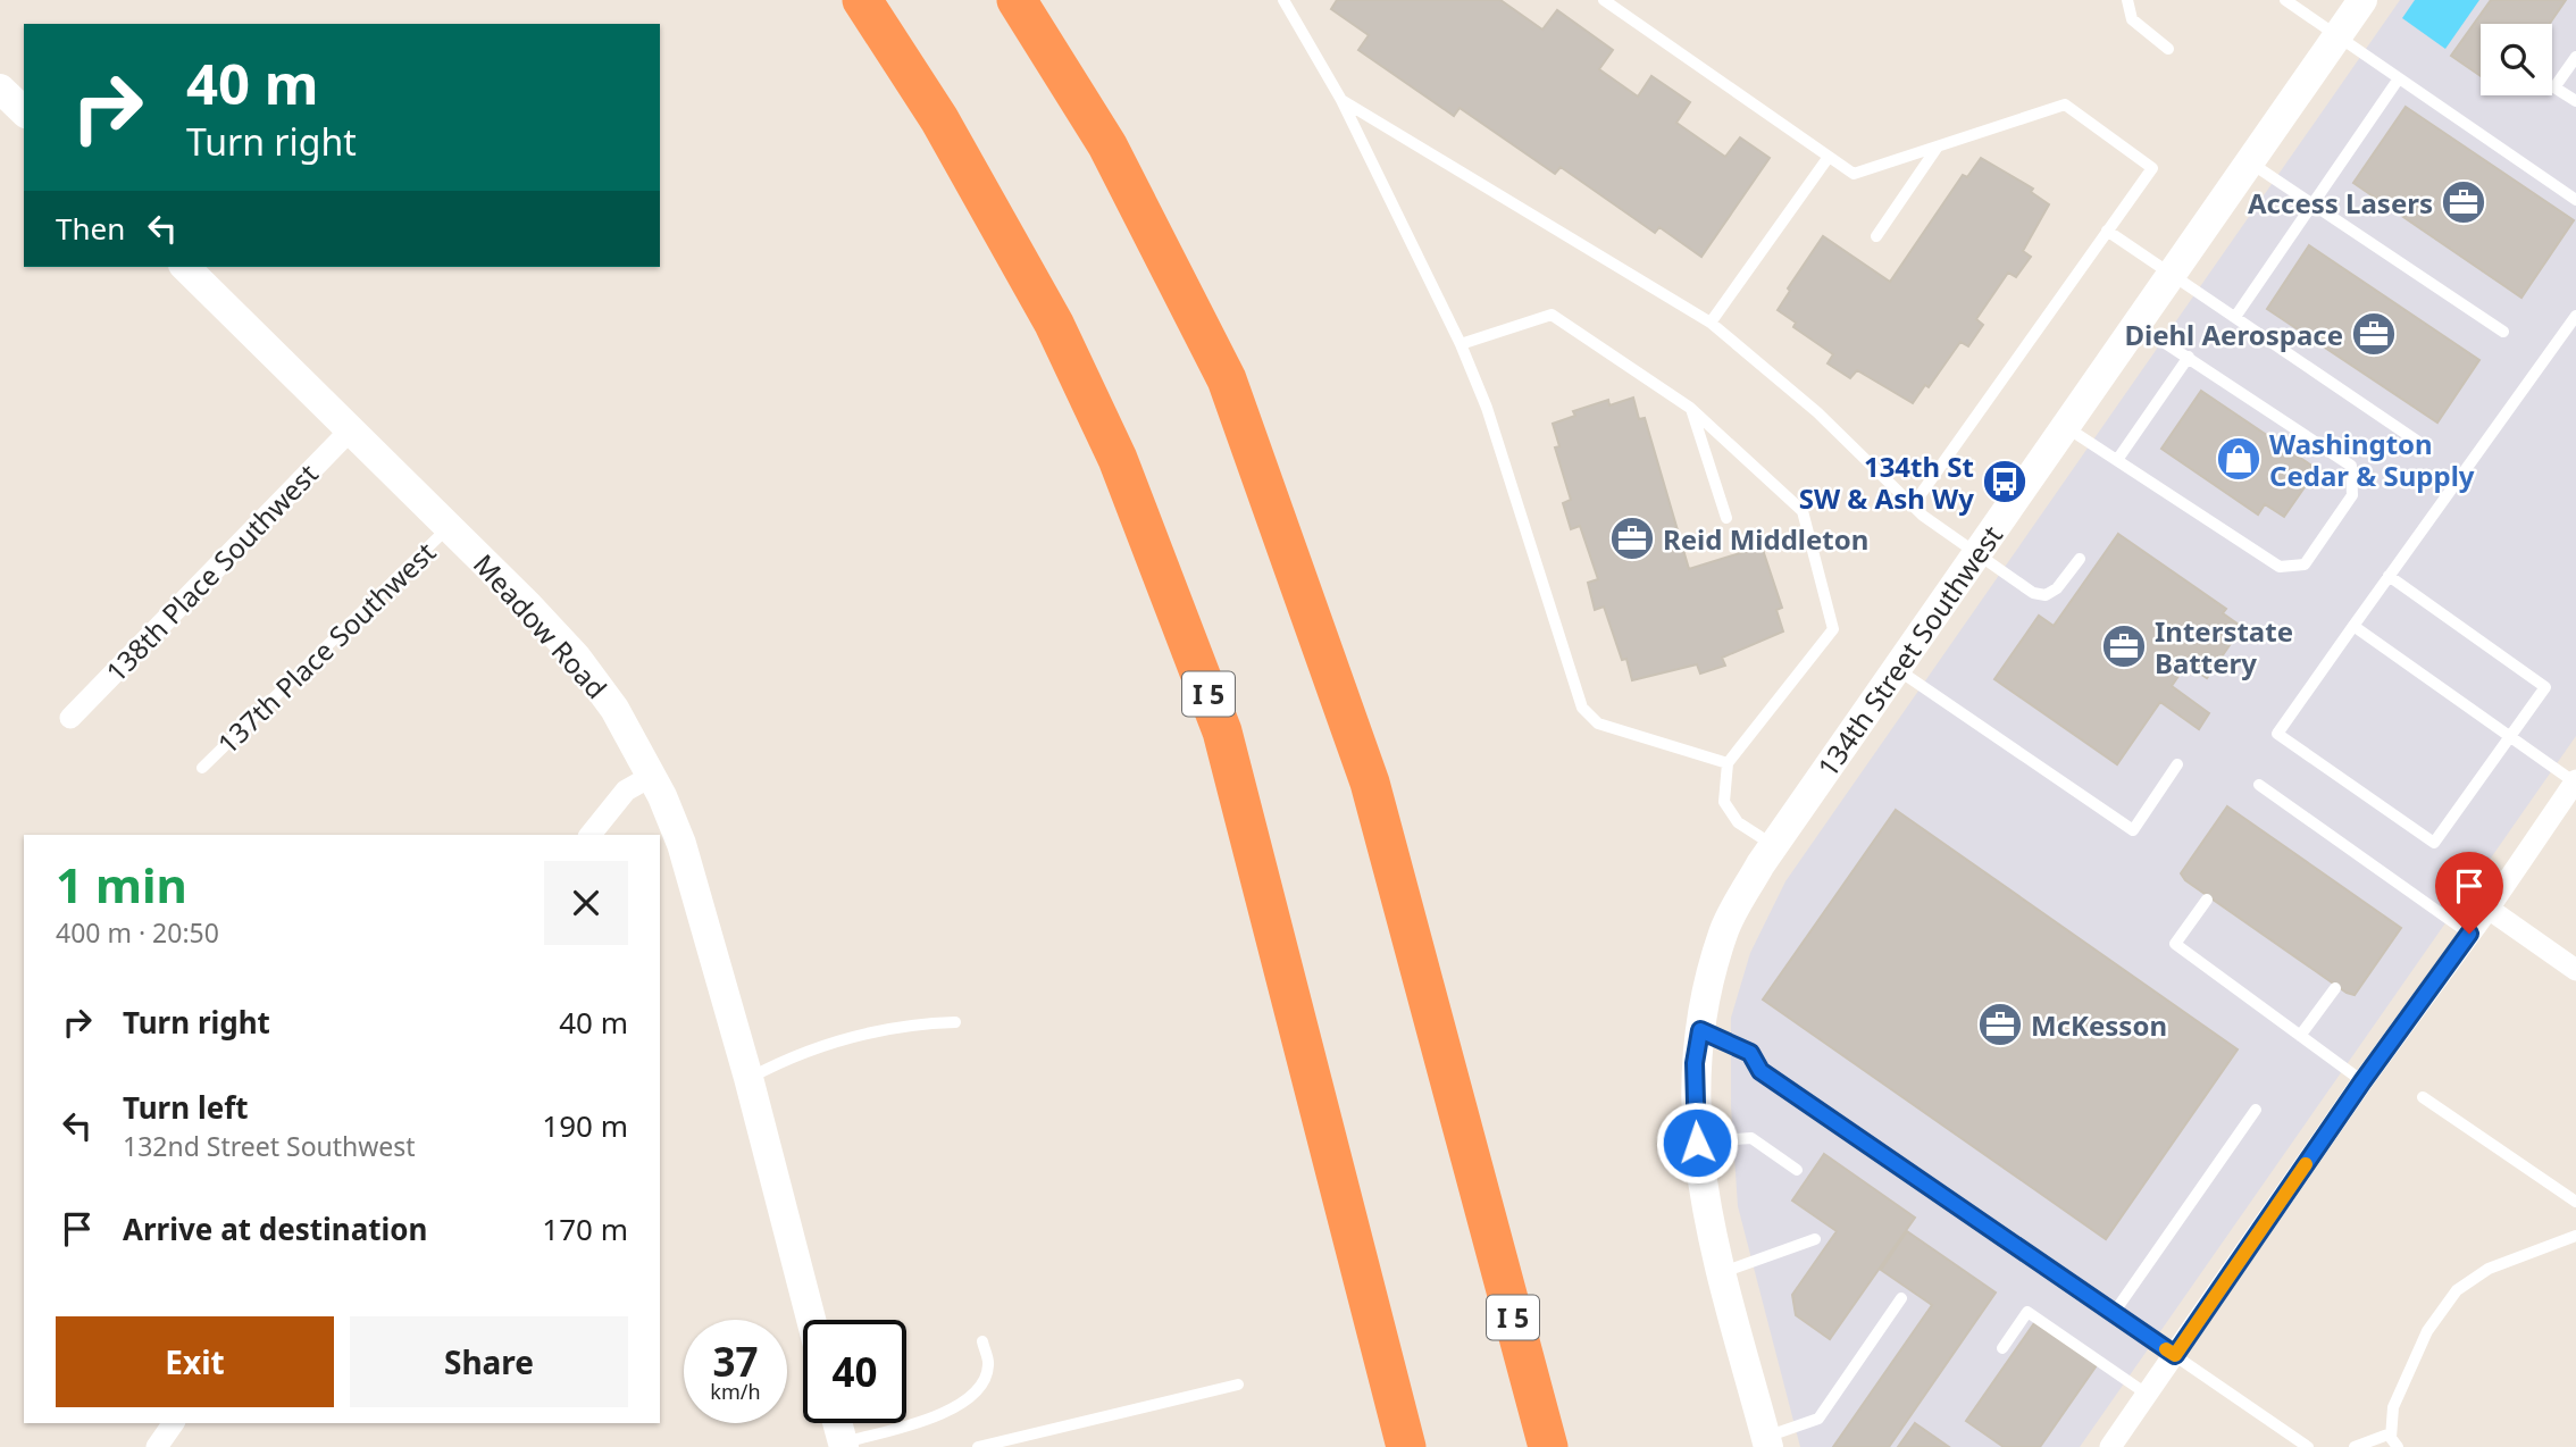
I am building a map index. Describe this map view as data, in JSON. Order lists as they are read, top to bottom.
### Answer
{
  "streets": {
    "highway": ["I 5"],
    "street": ["138th Place Southwest", "Meadow Road", "134th Street Southwest"],
    "lane": ["137th Place Southwest"]
  },
  "crossings": [
    ["138th Place Southwest", "Meadow Road"],
    ["Meadow Road", "137th Place Southwest"]
  ],
  "places": {
    "office": [
      "Access Lasers",
      "Diehl Aerospace",
      "Reid Middleton",
      "Interstate Battery",
      "McKesson"
    ],
    "shop": ["Washington Cedar & Supply"],
    "bus stop": ["134th St SW & Ash Wy"]
  },
  "page": {
    "turn": ["40 m", "Turn right"],
    "then": "Then",
    "heading": ["1 min", "400 m · 20:50"],
    "list": [
      {
        "name": "Turn right",
        "value": "40 m"
      },
      {
        "name": "Turn left",
        "note": "132nd Street Southwest",
        "value": "190 m"
      },
      {
        "name": "Arrive at destination",
        "value": "170 m"
      }
    ],
    "buttons": ["Exit", "Share"],
    "speed": "37 km/h",
    "limit": "40"
  }
}
